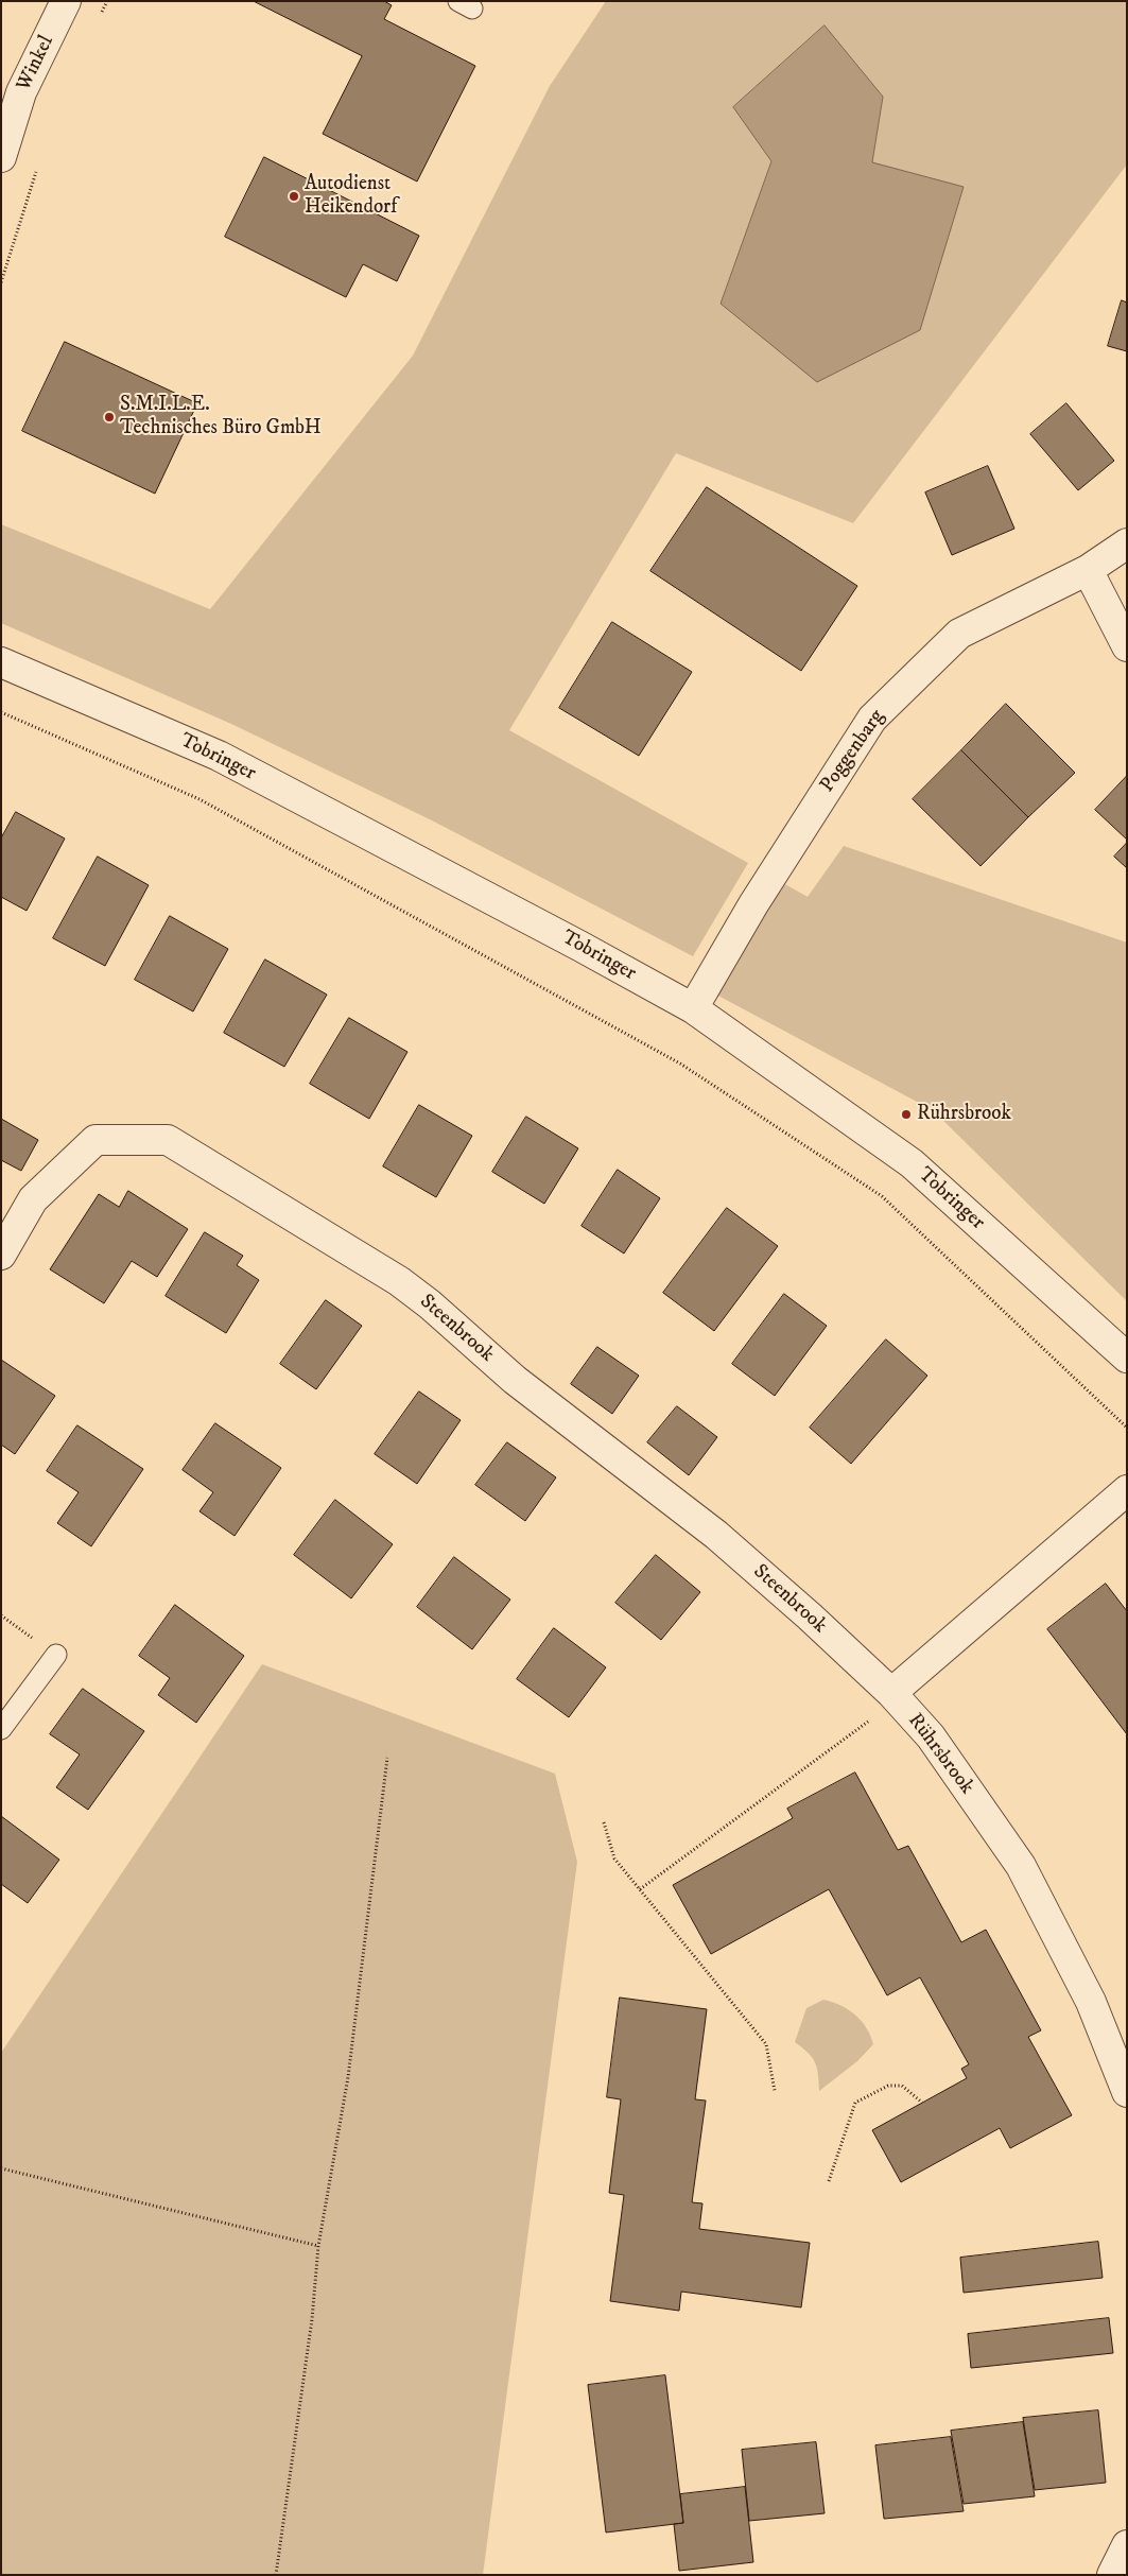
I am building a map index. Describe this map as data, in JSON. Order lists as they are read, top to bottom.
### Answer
{
  "streets": {
    "street": [
      "Winkel",
      "Poggenbarg",
      "Tobringer",
      "Steenbrook",
      "Rührsbrook"
    ]
  },
  "crossings": [
    ["Poggenbarg", "Tobringer"],
    ["Steenbrook", "Rührsbrook"]
  ],
  "places": ["Autodienst Heikendorf", "S.M.I.L.E. Technisches Büro GmbH", "Rührsbrook"]
}
